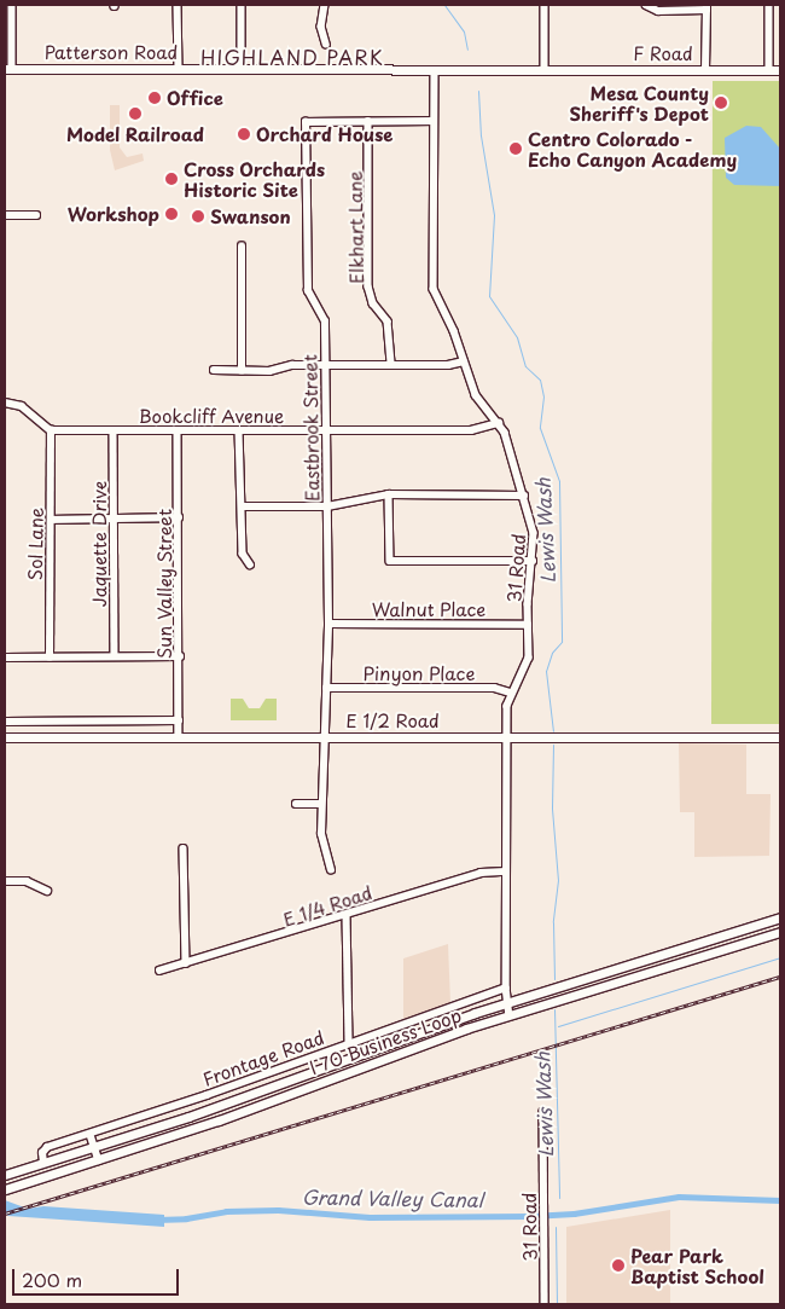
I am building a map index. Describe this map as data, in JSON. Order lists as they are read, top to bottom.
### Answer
{
  "streets": {
    "main road": [
      "Patterson Road",
      "F Road",
      "E 1/2 Road",
      "I 70 Business Loop"
    ],
    "street": [
      "Elkhart Lane",
      "Bookcliff Avenue",
      "Eastbrook Street",
      "Sol Lane",
      "Jaquette Drive",
      "31 Road",
      "Sun Valley Street",
      "Walnut Place",
      "Pinyon Place",
      "E 1/4 Road",
      "Frontage Road"
    ]
  },
  "crossings": [
    ["Patterson Road", "F Road"],
    ["Patterson Road", "31 Road"],
    ["Elkhart Lane", "Eastbrook Street"],
    ["Bookcliff Avenue", "Eastbrook Street"],
    ["Bookcliff Avenue", "Sol Lane"],
    ["Bookcliff Avenue", "Jaquette Drive"],
    ["Bookcliff Avenue", "31 Road"],
    ["Bookcliff Avenue", "Sun Valley Street"],
    ["Eastbrook Street", "Walnut Place"],
    ["Eastbrook Street", "Pinyon Place"],
    ["Eastbrook Street", "E 1/2 Road"],
    ["31 Road", "Walnut Place"],
    ["31 Road", "Pinyon Place"],
    ["31 Road", "E 1/2 Road"],
    ["31 Road", "E 1/4 Road"],
    ["31 Road", "I 70 Business Loop"],
    ["31 Road", "Frontage Road"],
    ["Sun Valley Street", "E 1/2 Road"],
    ["I 70 Business Loop", "Frontage Road"]
  ],
  "districts": ["HIGHLAND PARK"],
  "water": ["Lewis Wash", "Grand Valley Canal"],
  "places": [
    "Office",
    "Mesa County Sheriff's Depot",
    "Model Railroad",
    "Orchard House",
    "Centro Colorado - Echo Canyon Academy",
    "Cross Orchards Historic Site",
    "Workshop",
    "Swanson",
    "Pear Park Baptist School"
  ],
  "scale_bar": "200 m"
}
